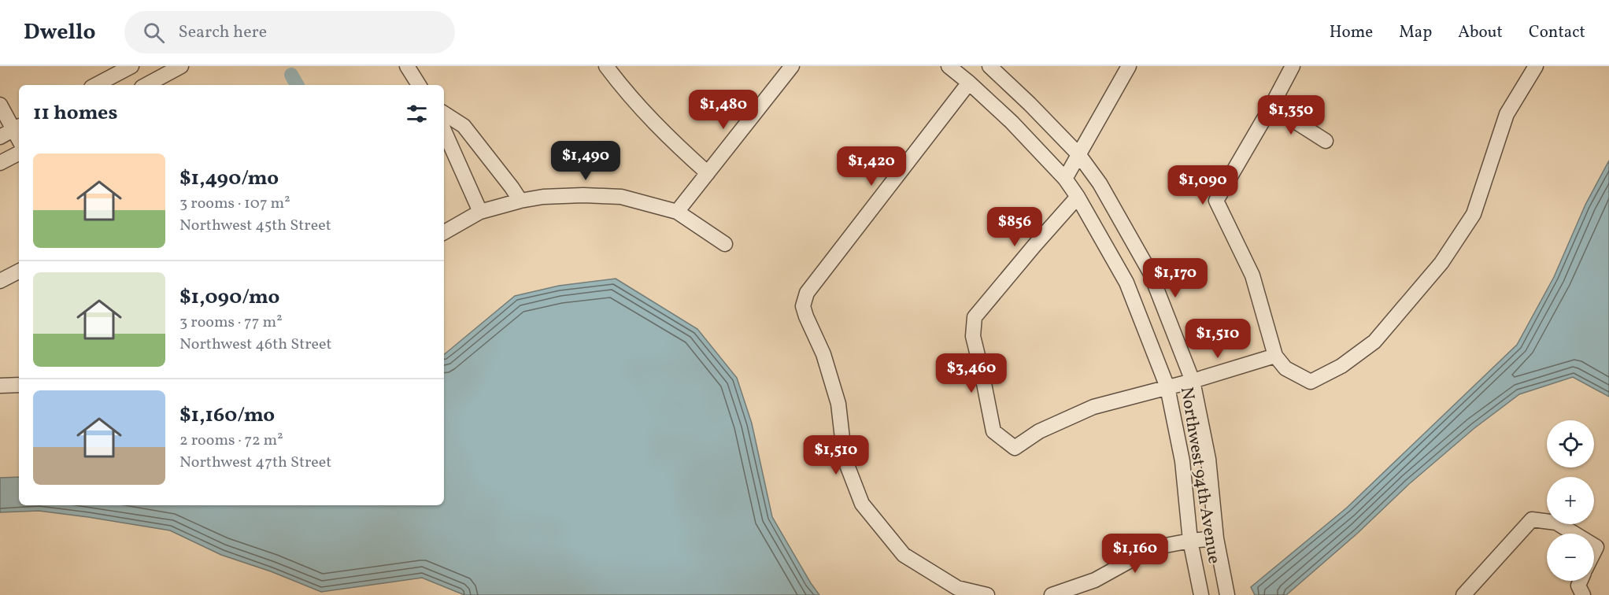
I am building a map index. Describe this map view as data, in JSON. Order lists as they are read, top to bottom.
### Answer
{
  "streets": {
    "street": ["Northwest 94th Avenue"]
  },
  "page": {
    "header": "Dwello",
    "search": "Search here",
    "nav": [
      "Home",
      "Map",
      "About",
      "Contact"
    ],
    "heading": "11 homes",
    "price": [
      "$1,480",
      "$1,350",
      "$1,490",
      "$1,420",
      "$1,090",
      "$856",
      "$1,170",
      "$1,510",
      "$3,460",
      "$1,510",
      "$1,160"
    ],
    "list": [
      {
        "name": "$1,490/mo",
        "note": "3 rooms · 107 m² · Northwest 45th Street"
      },
      {
        "name": "$1,090/mo",
        "note": "3 rooms · 77 m² · Northwest 46th Street"
      },
      {
        "name": "$1,160/mo",
        "note": "2 rooms · 72 m² · Northwest 47th Street"
      }
    ],
    "map_buttons": ["+", "−"]
  }
}
